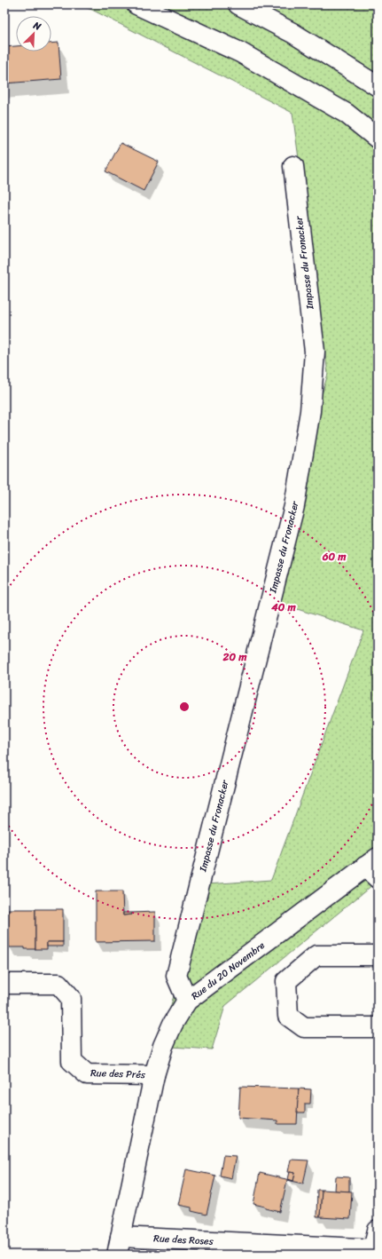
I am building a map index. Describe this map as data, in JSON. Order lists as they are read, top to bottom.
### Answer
{
  "streets": {
    "street": [
      "Impasse du Fronacker",
      "Rue du 20 Novembre",
      "Rue des Prés",
      "Rue des Roses"
    ]
  },
  "crossings": [
    ["Impasse du Fronacker", "Rue du 20 Novembre"],
    ["Rue du 20 Novembre", "Rue des Prés"],
    ["Rue du 20 Novembre", "Rue des Roses"]
  ],
  "north": "top right",
  "rings": ["60 m", "40 m", "20 m"]
}
